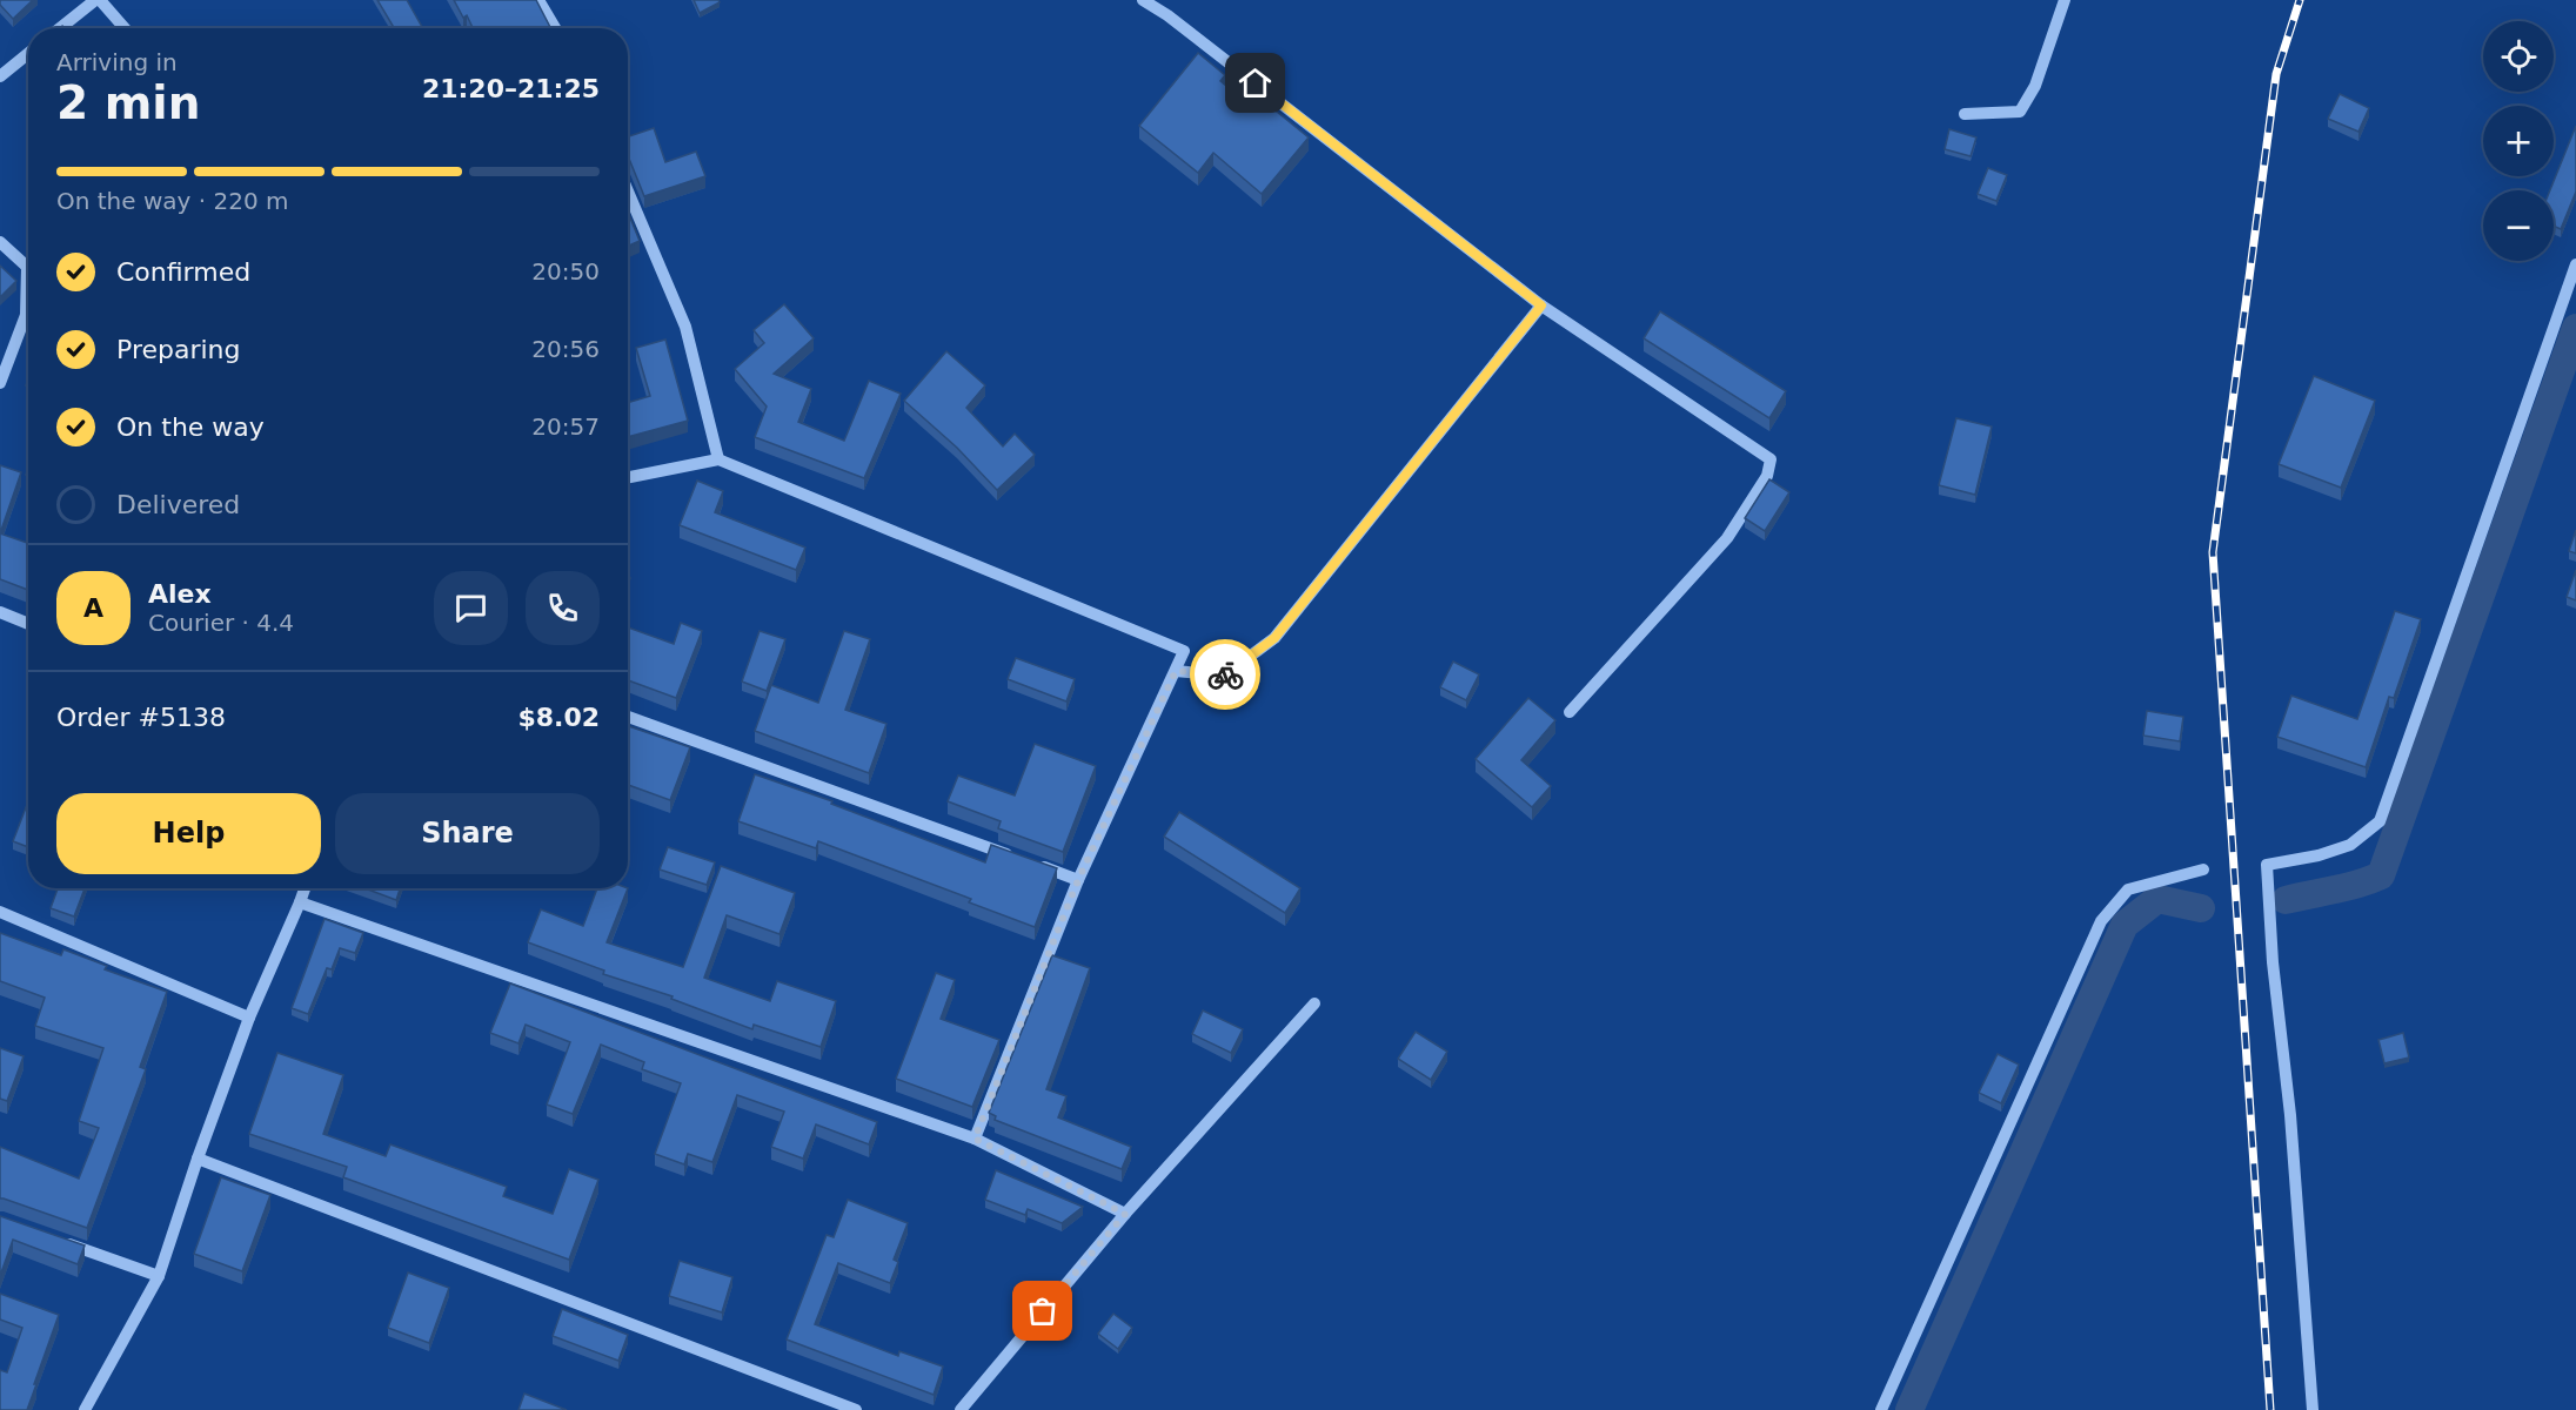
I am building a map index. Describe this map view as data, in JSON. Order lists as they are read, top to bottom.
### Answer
{
  "page": {
    "map_buttons": ["+", "−"],
    "heading": ["2 min", "Arriving in", "21:20–21:25"],
    "panel": [
      "Alex",
      "Courier · 4.4",
      "Order #5138",
      "$8.02"
    ],
    "bar": "On the way · 220 m",
    "list": [
      ["Confirmed", "20:50"],
      ["Preparing", "20:56"],
      ["On the way", "20:57"],
      "Delivered"
    ],
    "round": "A",
    "buttons": ["Help", "Share"]
  }
}
